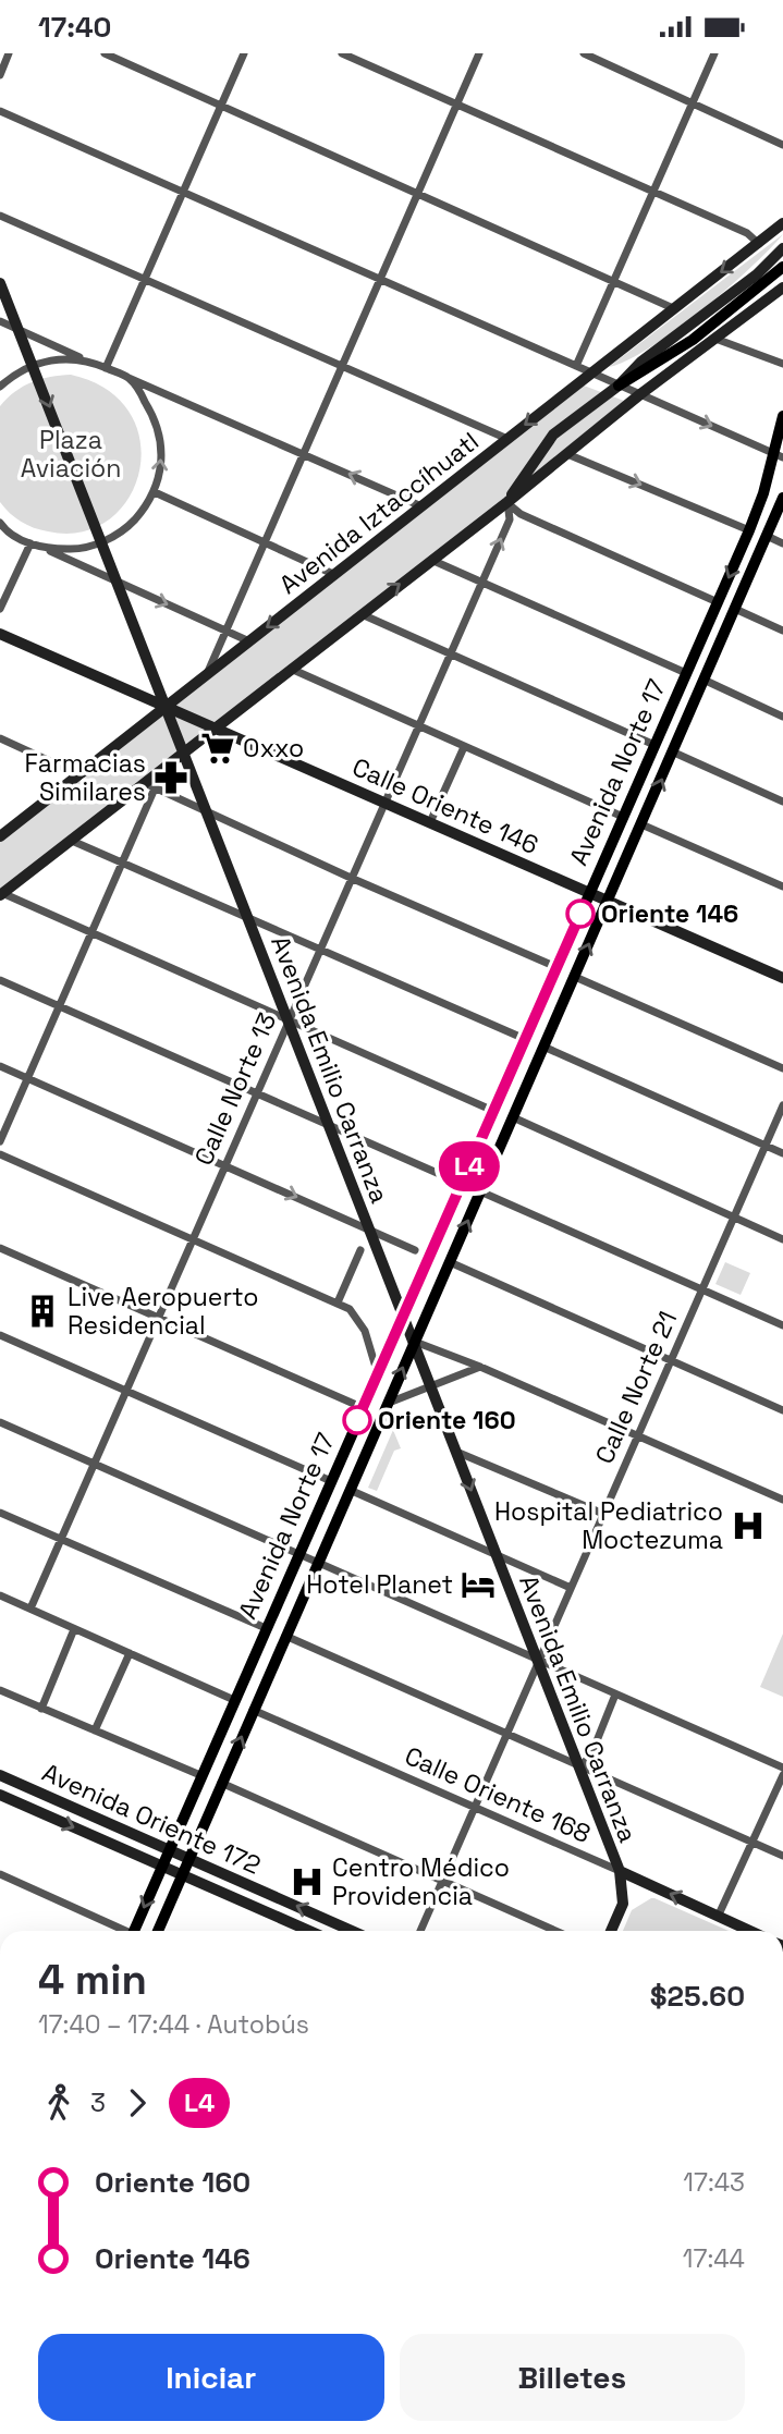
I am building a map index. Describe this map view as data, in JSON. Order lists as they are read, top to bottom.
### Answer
{
  "streets": {
    "main road": ["Avenida Norte 17"],
    "street": [
      "Avenida Iztaccíhuatl",
      "Calle Oriente 146",
      "Avenida Emilio Carranza",
      "Calle Norte 13",
      "Calle Norte 21",
      "Calle Oriente 168",
      "Avenida Oriente 172"
    ]
  },
  "crossings": [
    ["Avenida Iztaccíhuatl", "Calle Oriente 146"],
    ["Avenida Iztaccíhuatl", "Avenida Emilio Carranza"],
    ["Avenida Norte 17", "Calle Oriente 146"],
    ["Avenida Norte 17", "Avenida Emilio Carranza"],
    ["Avenida Norte 17", "Calle Oriente 168"],
    ["Avenida Norte 17", "Avenida Oriente 172"],
    ["Calle Oriente 146", "Avenida Emilio Carranza"],
    ["Calle Oriente 146", "Calle Norte 13"],
    ["Avenida Emilio Carranza", "Calle Norte 13"],
    ["Avenida Emilio Carranza", "Calle Norte 21"],
    ["Avenida Emilio Carranza", "Calle Oriente 168"],
    ["Calle Norte 21", "Calle Oriente 168"]
  ],
  "parks": ["Plaza Aviación"],
  "places": {
    "supermarket": ["Oxxo"],
    "pharmacy": ["Farmacias Similares"],
    "other": ["Oriente 146", "Oriente 160"],
    "building": ["Live Aeropuerto Residencial"],
    "hospital": ["Hospital Pediatrico Moctezuma", "Centro Médico Providencia"],
    "hotel": ["Hotel Planet"]
  },
  "lines": ["bus line L4"],
  "page": {
    "status": "17:40",
    "on_map": "L4",
    "heading": ["4 min", "17:40 – 17:44 · Autobús", "$25.60"],
    "legs": ["3", "L4"],
    "list": [
      {
        "name": "Oriente 160",
        "value": "17:43"
      },
      {
        "name": "Oriente 146",
        "value": "17:44"
      }
    ],
    "buttons": ["Iniciar", "Billetes"]
  }
}
